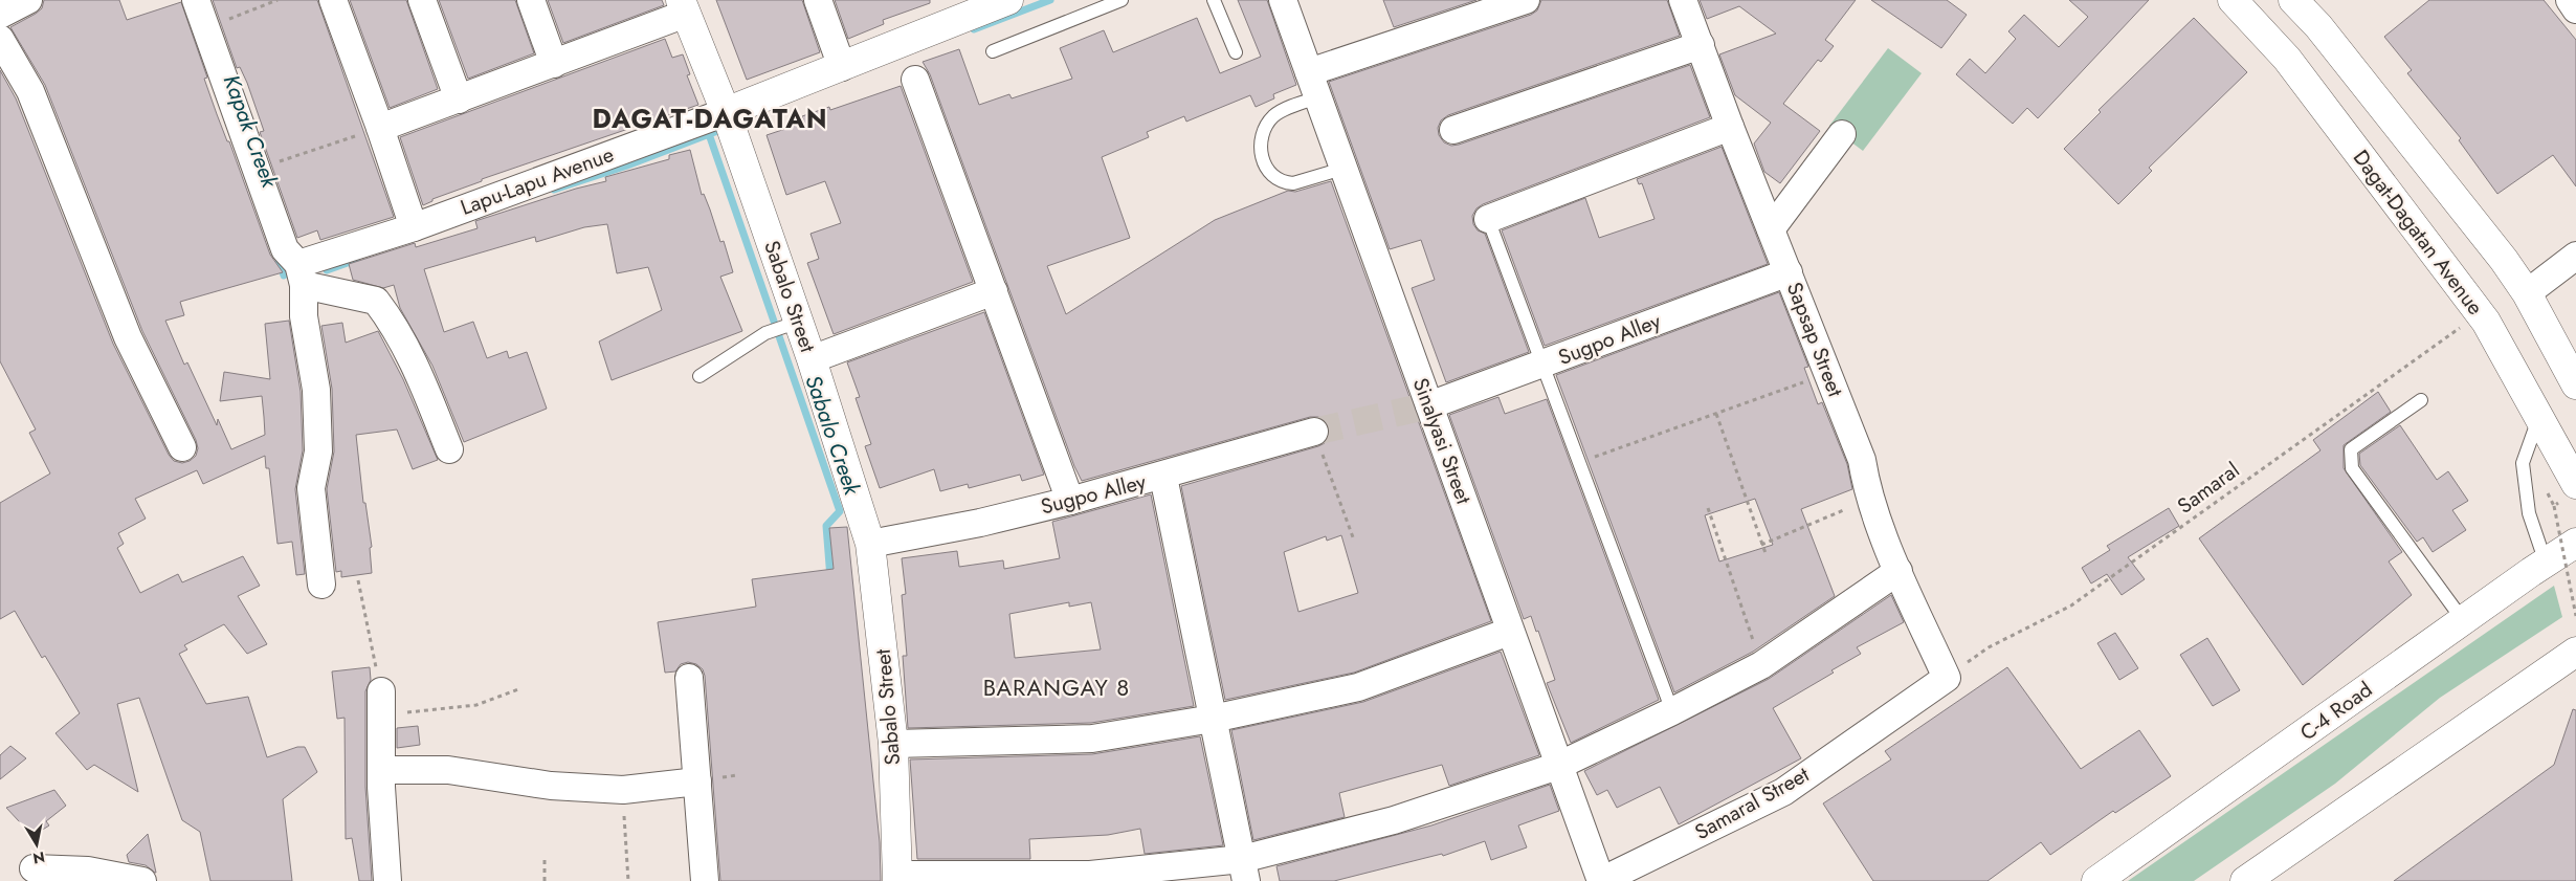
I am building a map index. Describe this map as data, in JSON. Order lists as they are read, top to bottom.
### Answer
{
  "streets": {
    "main road": [
      "Lapu-Lapu Avenue",
      "Dagat-Dagatan Avenue",
      "Sabalo Street",
      "C-4 Road"
    ],
    "street": [
      "Sugpo Alley",
      "Sapsap Street",
      "Sinalyasi Street",
      "Samaral Street"
    ],
    "path": ["Samaral"]
  },
  "crossings": [
    ["Lapu-Lapu Avenue", "Sabalo Street"],
    ["Dagat-Dagatan Avenue", "Samaral"],
    ["Sabalo Street", "Sugpo Alley"],
    ["Sugpo Alley", "Sapsap Street"],
    ["Sugpo Alley", "Sinalyasi Street"],
    ["Sapsap Street", "Samaral"],
    ["Sapsap Street", "Samaral Street"],
    ["Sinalyasi Street", "Samaral Street"],
    ["Samaral", "Samaral Street"]
  ],
  "districts": ["DAGAT-DAGATAN", "BARANGAY 8"],
  "water": ["Kapak Creek", "Sabalo Creek"],
  "north": "bottom"
}
